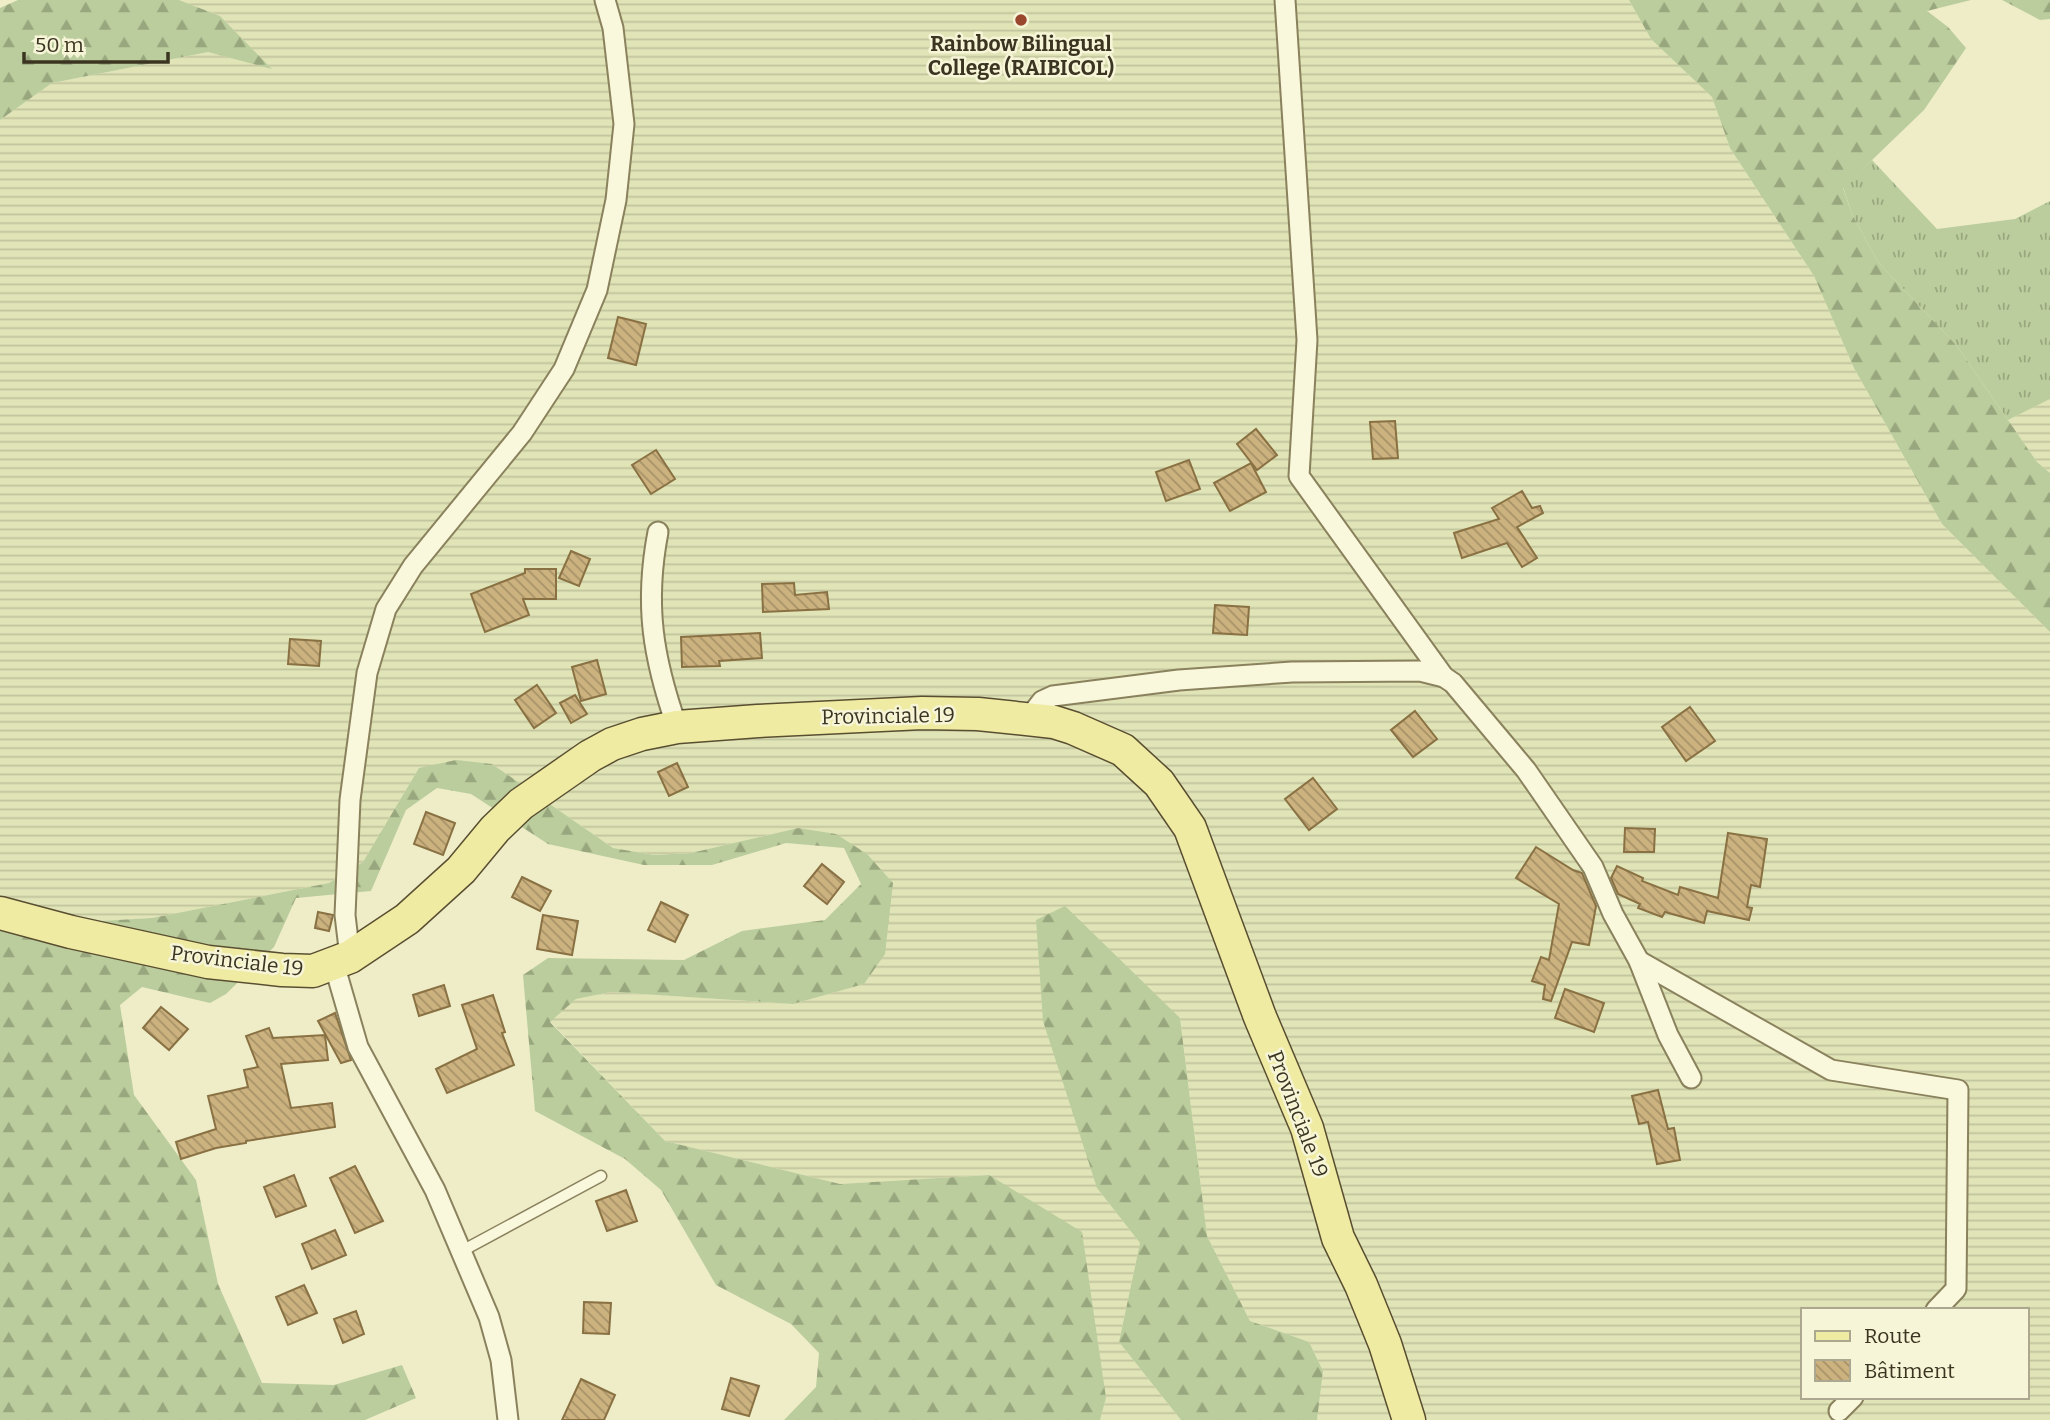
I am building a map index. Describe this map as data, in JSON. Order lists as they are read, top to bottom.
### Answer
{
  "streets": {
    "main road": ["Provinciale 19"]
  },
  "places": ["Rainbow Bilingual College (RAIBICOL)"],
  "legend": ["Route", "Bâtiment"],
  "scale_bar": "50 m"
}
